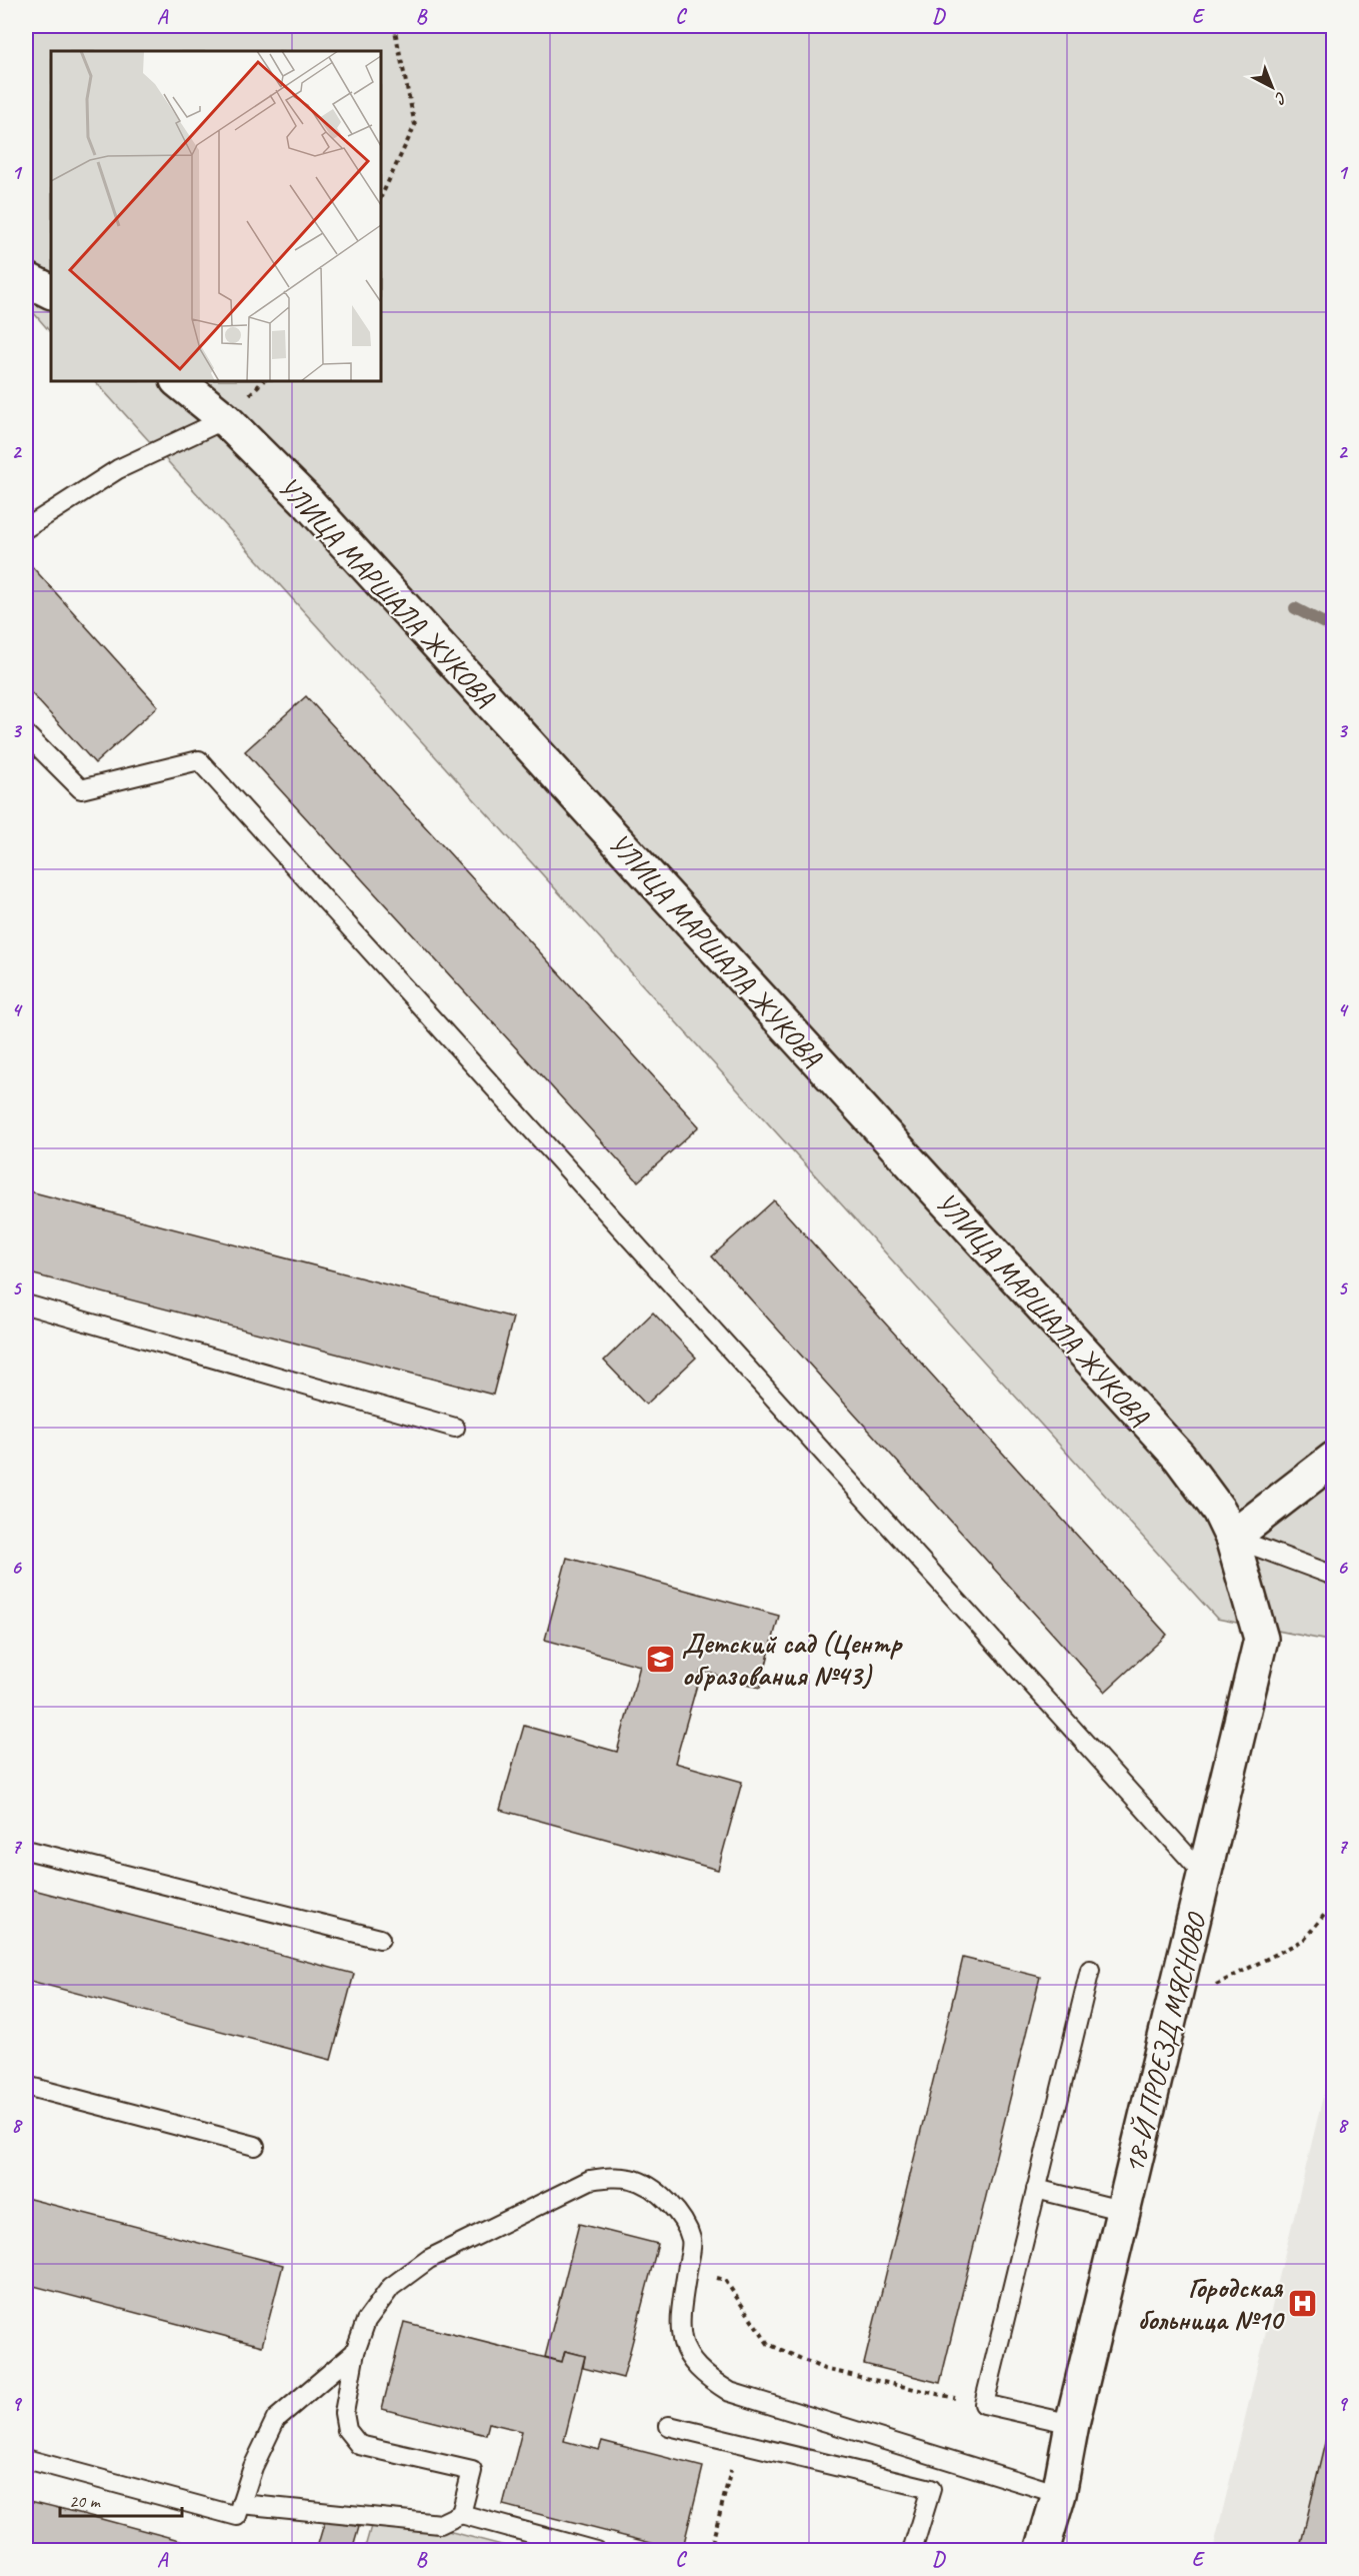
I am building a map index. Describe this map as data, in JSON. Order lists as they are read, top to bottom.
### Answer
{
  "streets": {
    "street": ["УЛИЦА МАРШАЛА ЖУКОВА", "18-Й ПРОЕЗД МЯСНОВО"]
  },
  "crossings": [
    ["УЛИЦА МАРШАЛА ЖУКОВА", "18-Й ПРОЕЗД МЯСНОВО"]
  ],
  "places": {
    "school or university": ["Детский сад (Центр образования №43)"],
    "hospital": ["Городская больница №10"]
  },
  "scale_bar": "20 m",
  "north": "bottom right",
  "grid": {
    "columns": [
      "A",
      "B",
      "C",
      "D",
      "E"
    ],
    "rows": [
      "1",
      "2",
      "3",
      "4",
      "5",
      "6",
      "7",
      "8",
      "9"
    ]
  }
}
